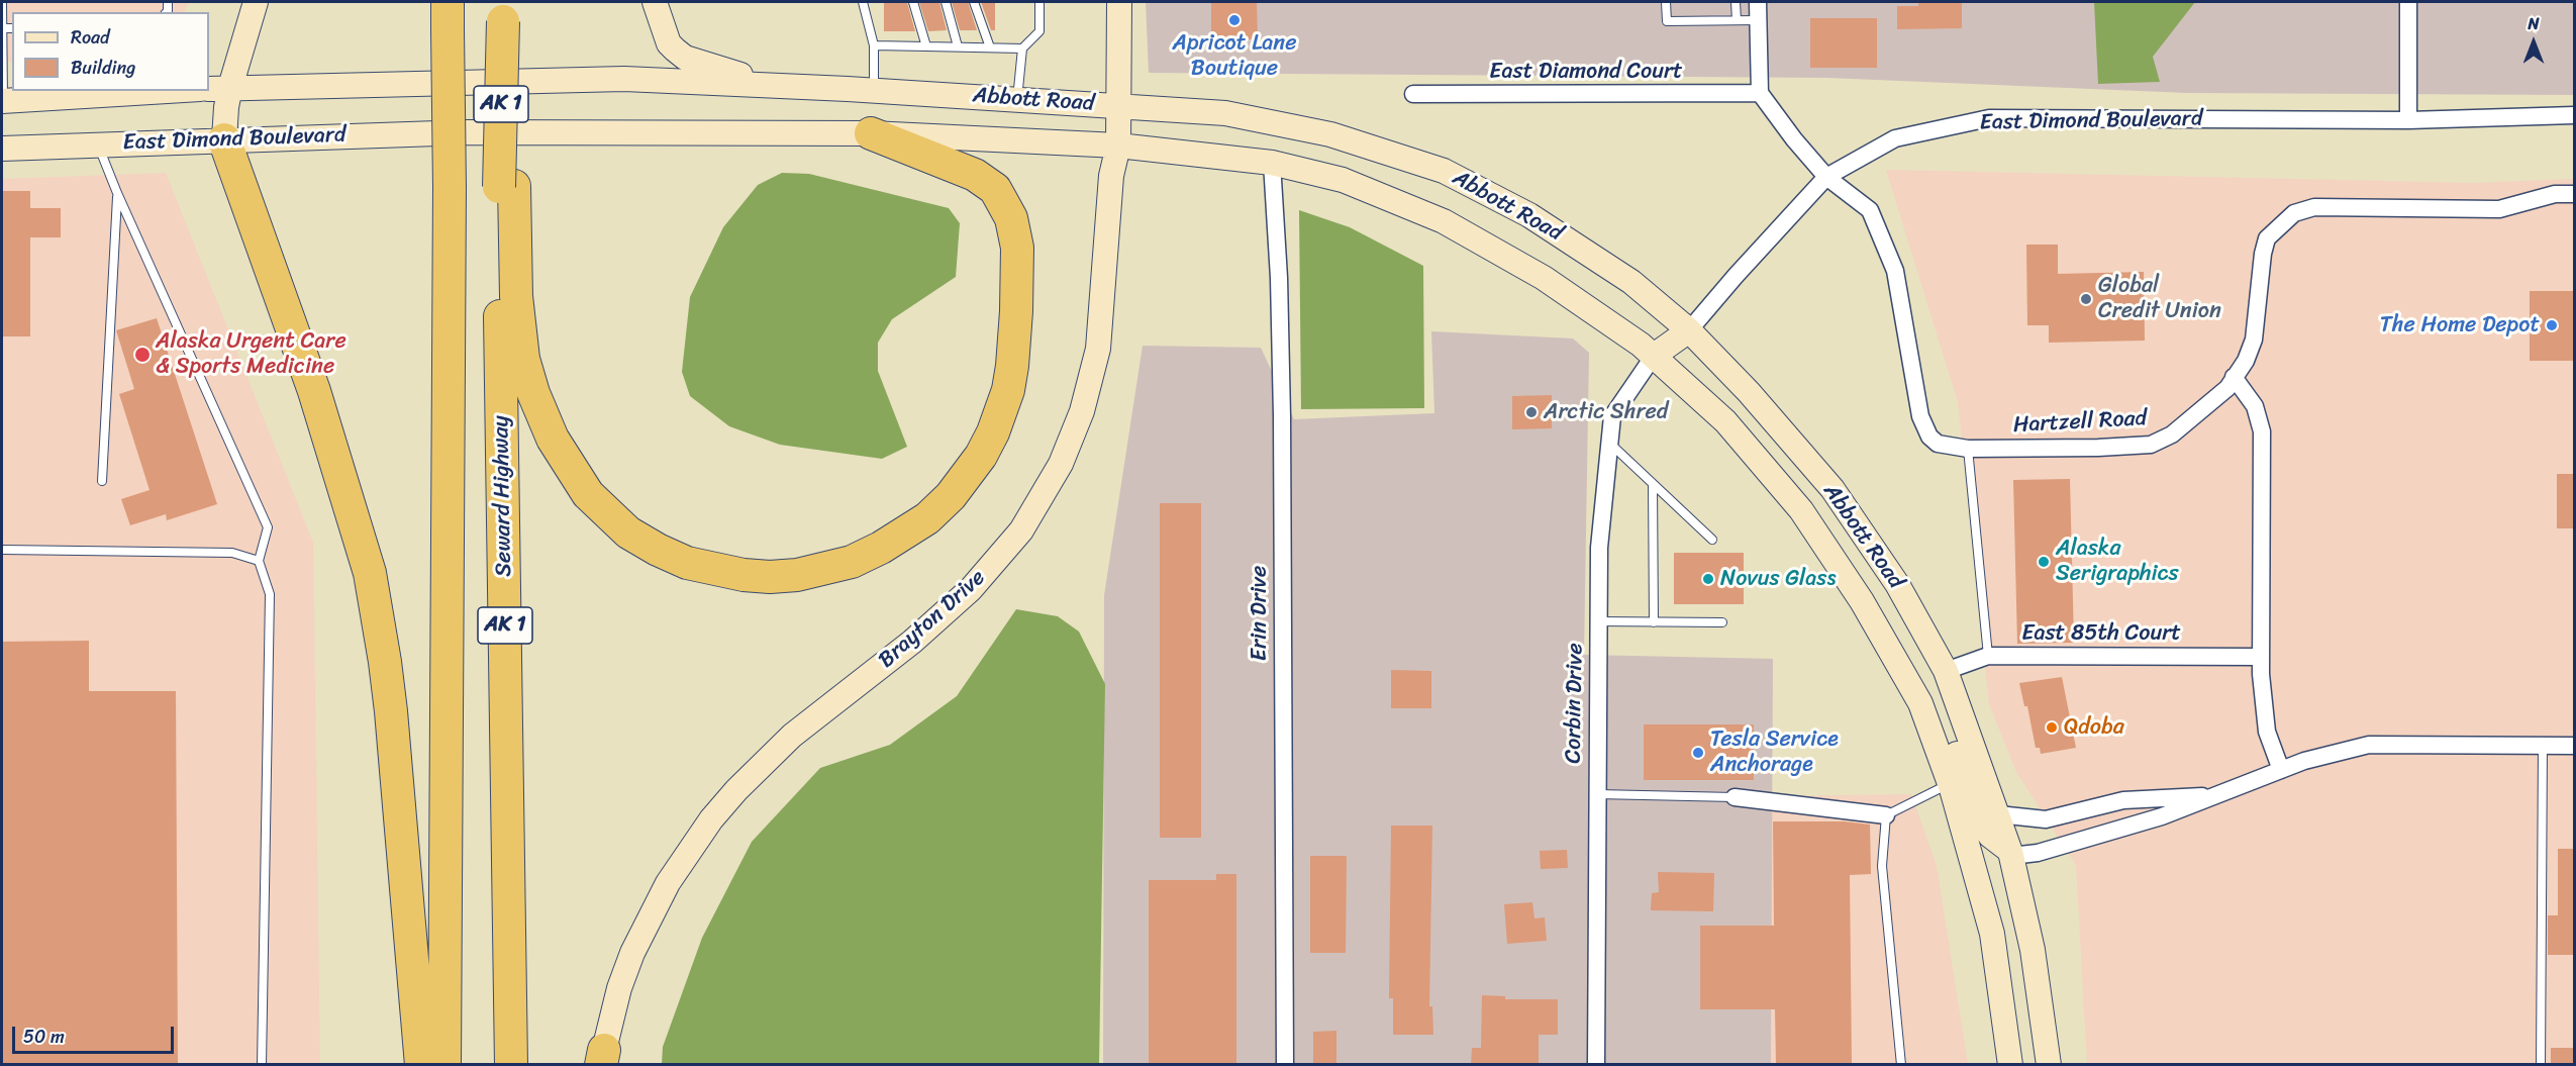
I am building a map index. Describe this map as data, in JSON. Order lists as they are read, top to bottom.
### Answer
{
  "streets": {
    "highway": ["AK 1", "Seward Highway"],
    "main road": ["Abbott Road", "East Dimond Boulevard", "Brayton Drive"],
    "street": [
      "East Diamond Court",
      "Hartzell Road",
      "Erin Drive",
      "East 85th Court",
      "Corbin Drive"
    ]
  },
  "crossings": [
    ["East Diamond Court", "Hartzell Road"],
    ["Abbott Road", "East Dimond Boulevard"],
    ["Abbott Road", "Erin Drive"],
    ["Abbott Road", "Brayton Drive"],
    ["Abbott Road", "East 85th Court"],
    ["Abbott Road", "Corbin Drive"],
    ["East Dimond Boulevard", "Hartzell Road"]
  ],
  "places": [
    "Apricot Lane Boutique",
    "Global Credit Union",
    "The Home Depot",
    "Alaska Urgent Care & Sports Medicine",
    "Arctic Shred",
    "Alaska Serigraphics",
    "Novus Glass",
    "Qdoba",
    "Tesla Service Anchorage"
  ],
  "legend": ["Road", "Building"],
  "scale_bar": "50 m",
  "north": "top"
}
